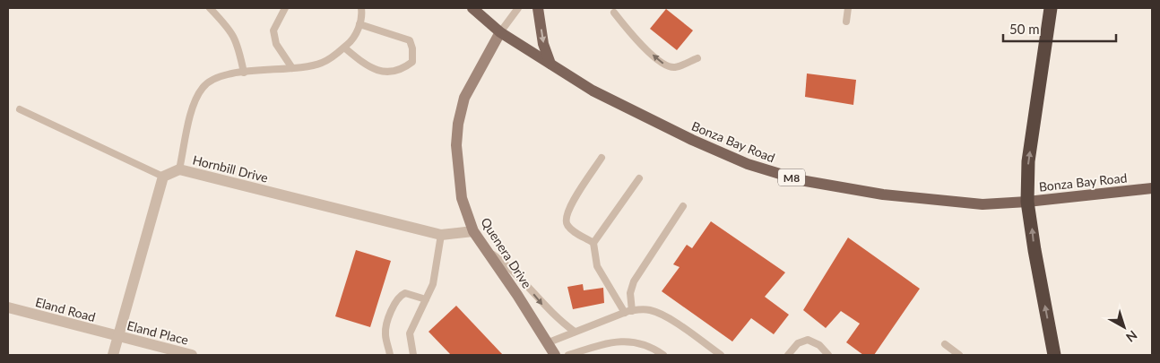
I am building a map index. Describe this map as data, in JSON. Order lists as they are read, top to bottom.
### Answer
{
  "streets": {
    "main road": ["Bonza Bay Road", "M8"],
    "street": [
      "Hornbill Drive",
      "Quenera Drive",
      "Eland Road",
      "Eland Place"
    ]
  },
  "crossings": [
    ["Bonza Bay Road", "Quenera Drive"],
    ["Hornbill Drive", "Quenera Drive"],
    ["Eland Road", "Eland Place"]
  ],
  "scale_bar": "50 m",
  "north": "bottom right"
}
